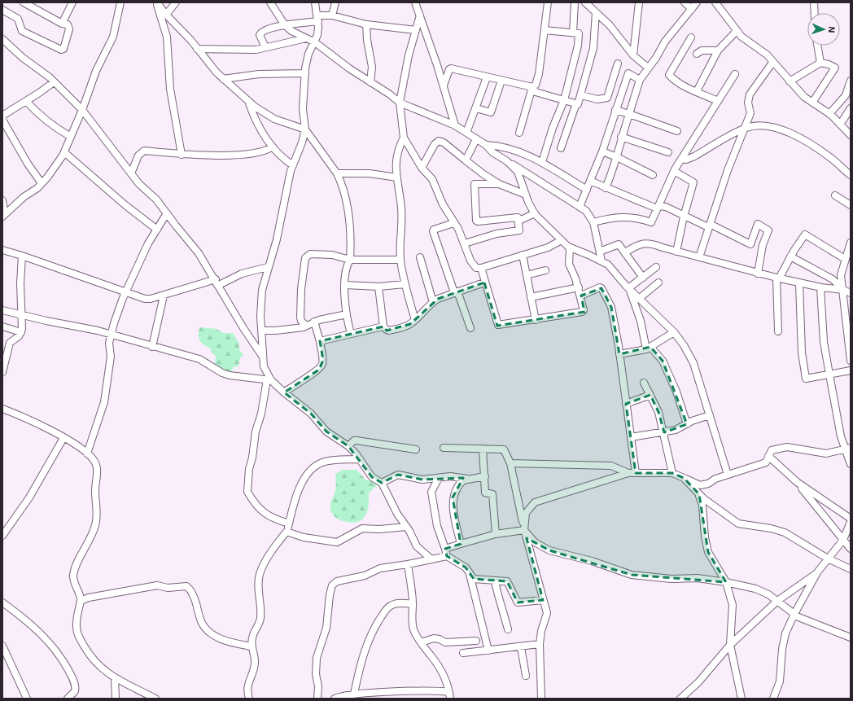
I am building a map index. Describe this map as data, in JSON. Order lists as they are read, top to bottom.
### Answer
{
  "north": "right"
}
